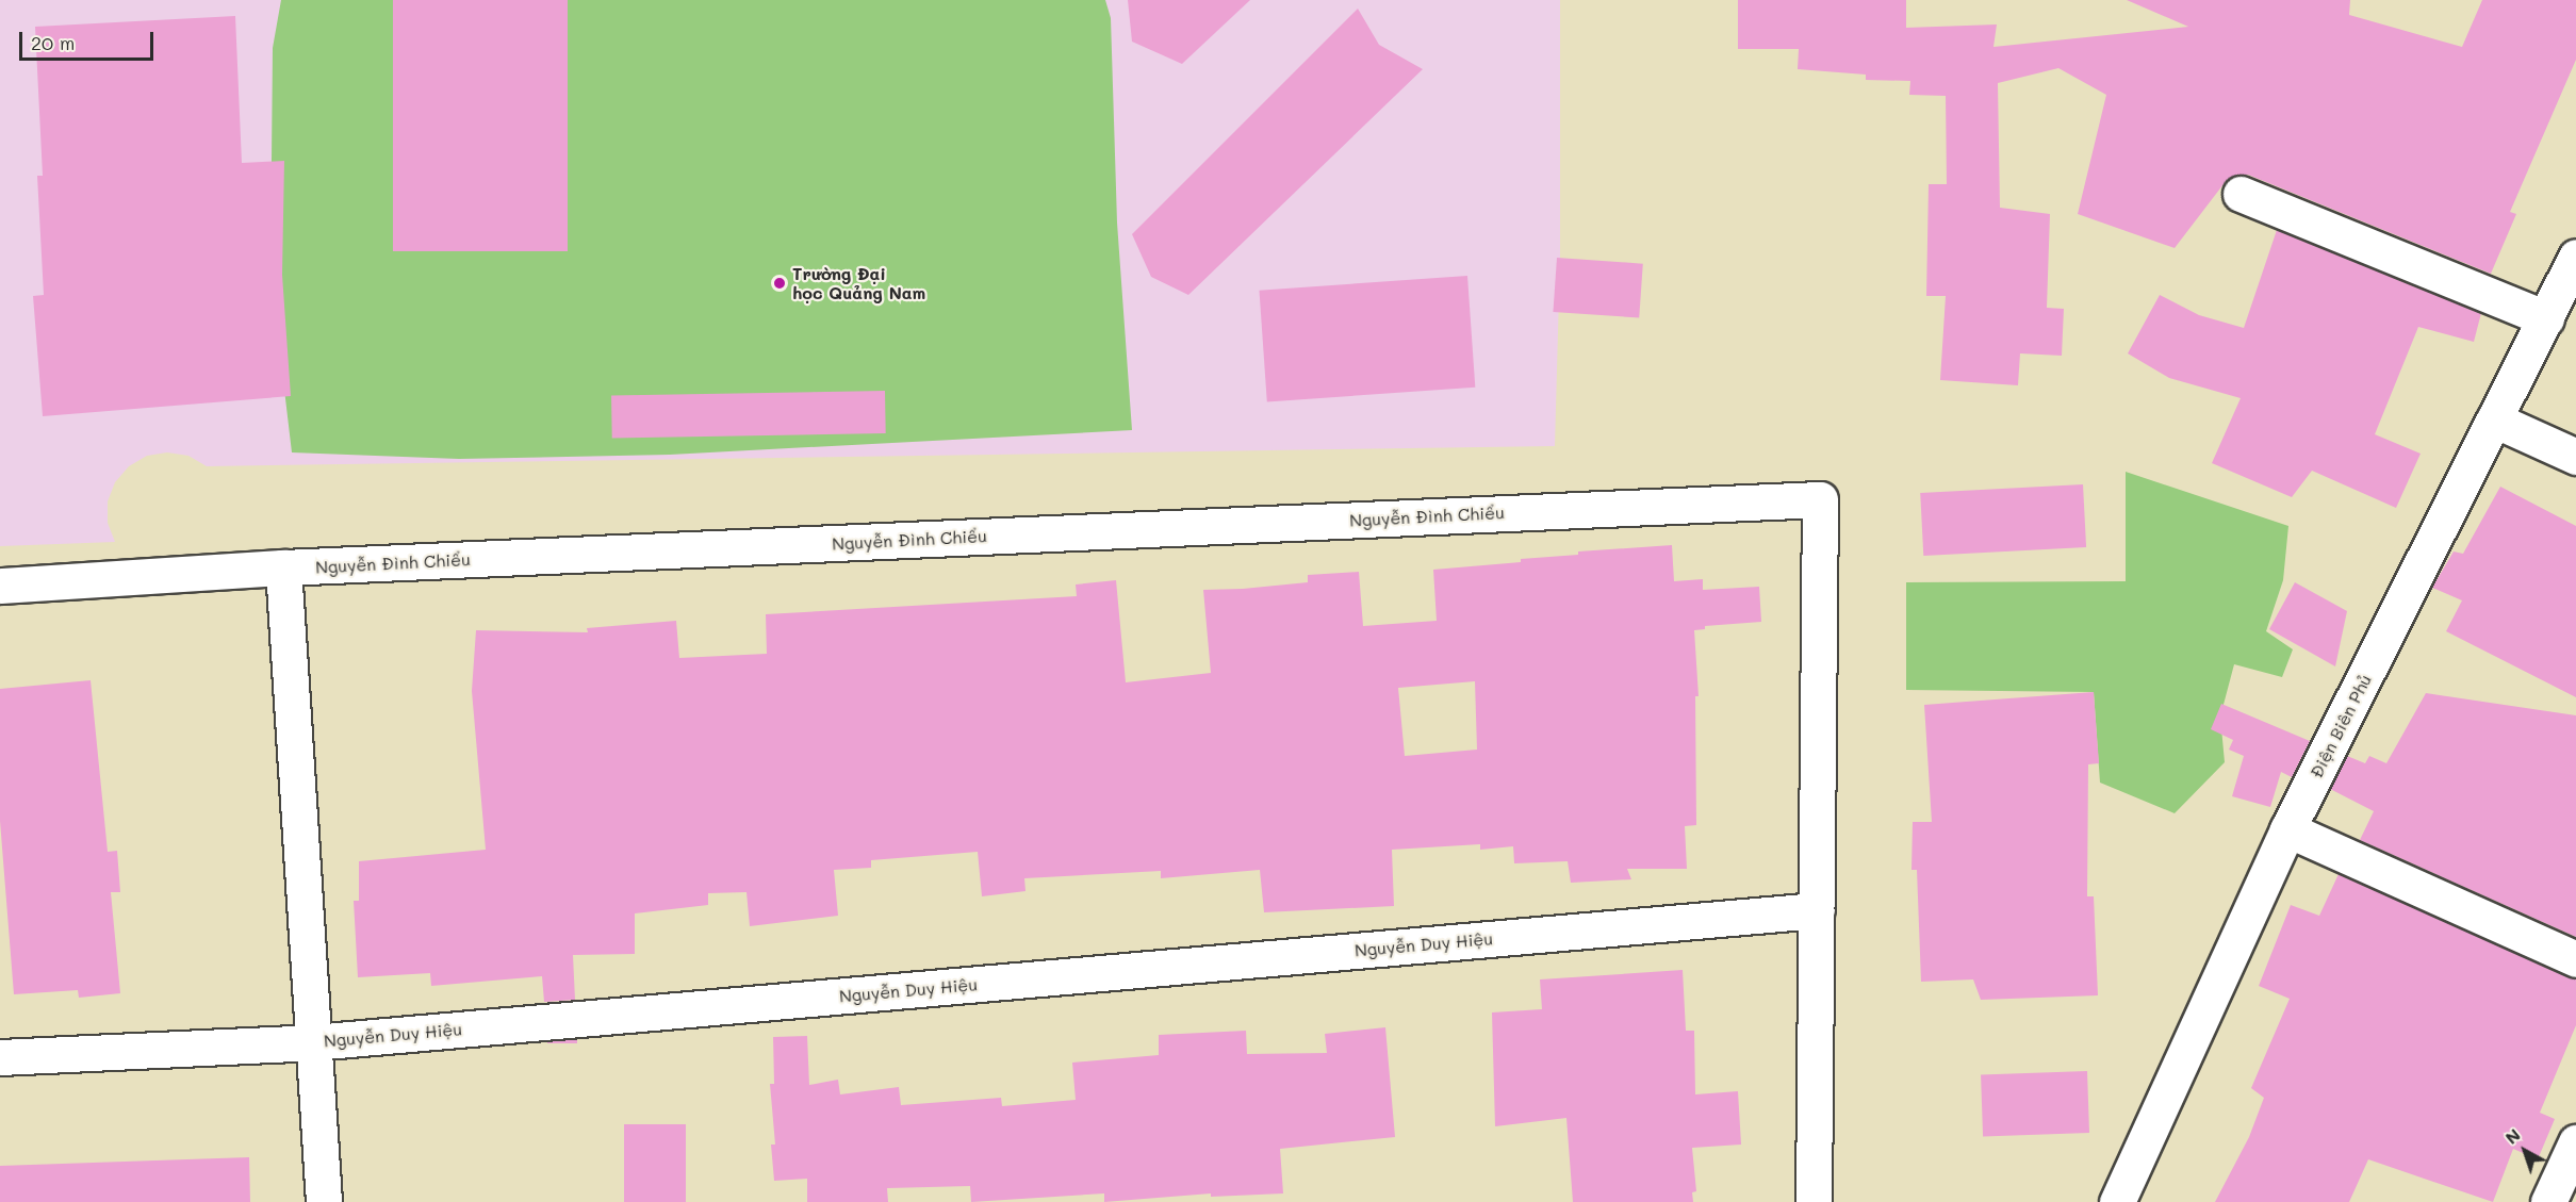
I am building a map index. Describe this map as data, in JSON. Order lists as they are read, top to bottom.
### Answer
{
  "streets": {
    "street": ["Nguyễn Đình Chiểu", "Điện Biên Phủ", "Nguyễn Duy Hiệu"]
  },
  "crossings": [
    ["Nguyễn Đình Chiểu", "Nguyễn Duy Hiệu"]
  ],
  "places": ["Trường Đại học Quảng Nam"],
  "scale_bar": "20 m",
  "north": "top left"
}
